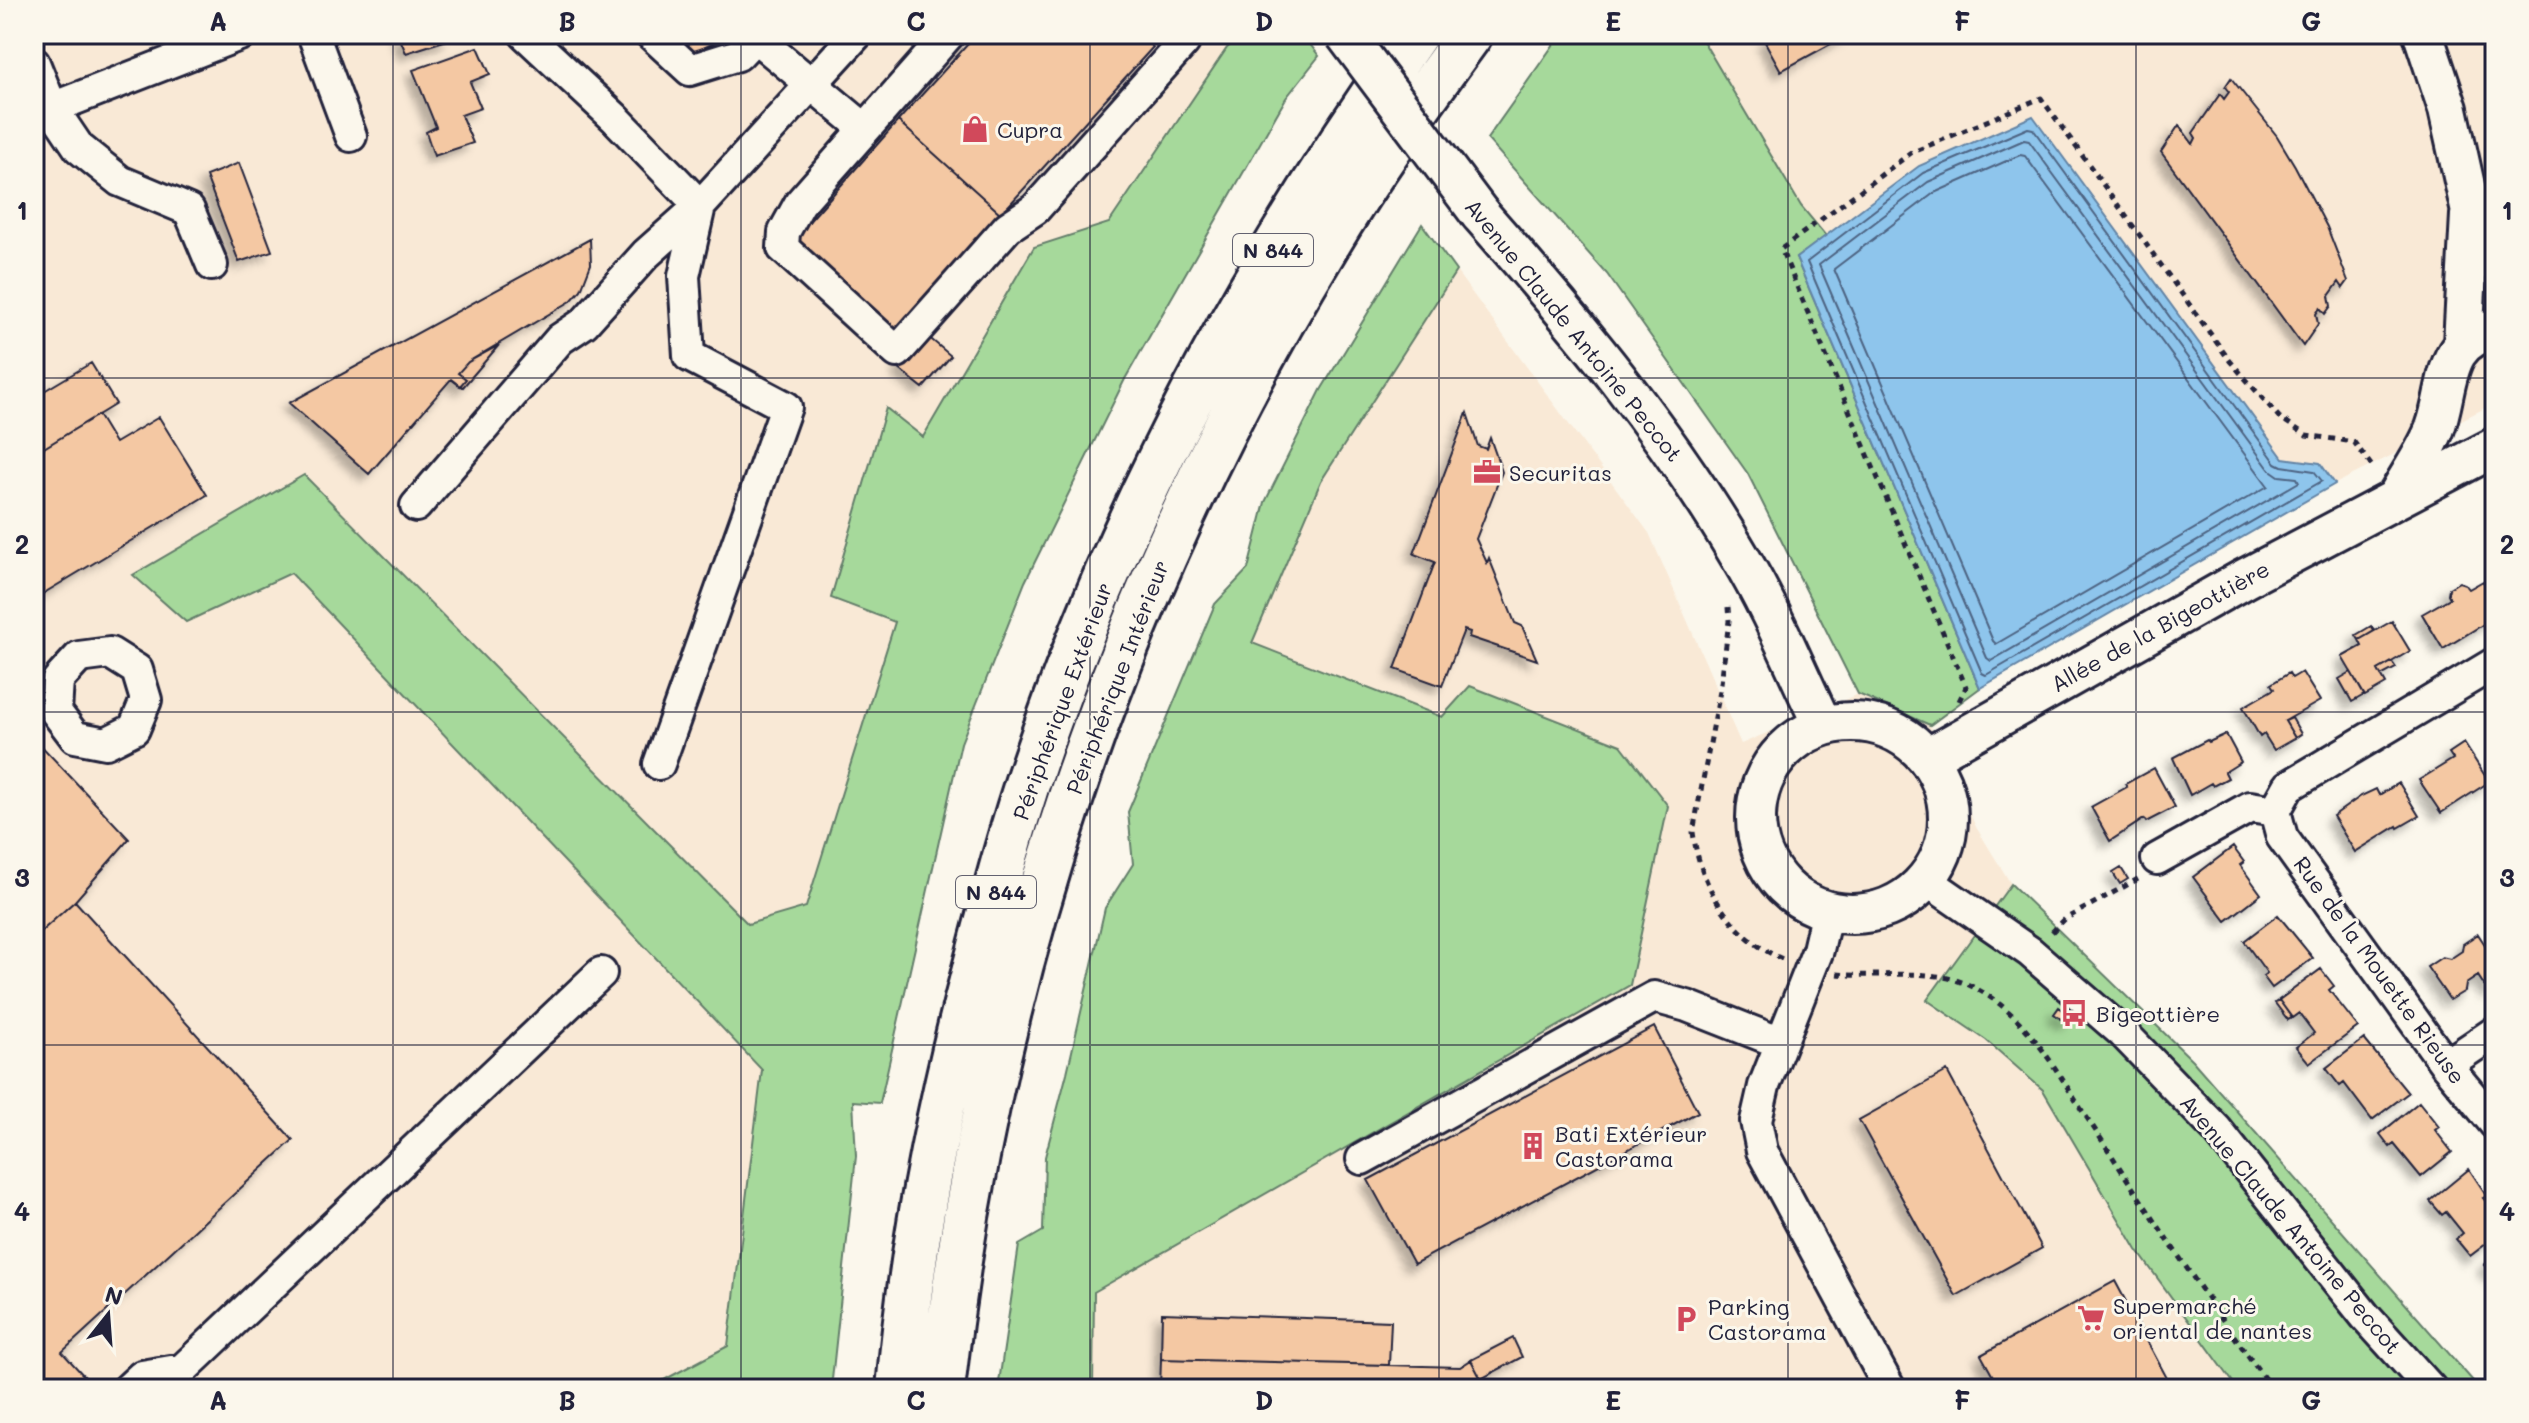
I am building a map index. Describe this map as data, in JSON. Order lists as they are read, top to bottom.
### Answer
{
  "streets": {
    "highway": ["N 844", "Périphérique Intérieur", "Périphérique Extérieur"],
    "main road": ["Avenue Claude Antoine Peccot", "Allée de la Bigeottière"],
    "street": ["Rue de la Mouette Rieuse"]
  },
  "crossings": [
    ["Avenue Claude Antoine Peccot", "Allée de la Bigeottière"]
  ],
  "places": {
    "shop": ["Cupra"],
    "office": ["Securitas"],
    "bus stop": ["Bigeottière"],
    "building": ["Bati Extérieur Castorama"],
    "supermarket": ["Supermarché oriental de nantes"],
    "parking": ["Parking Castorama"]
  },
  "north": "top",
  "grid": {
    "columns": [
      "A",
      "B",
      "C",
      "D",
      "E",
      "F",
      "G"
    ],
    "rows": [
      "1",
      "2",
      "3",
      "4"
    ]
  }
}
